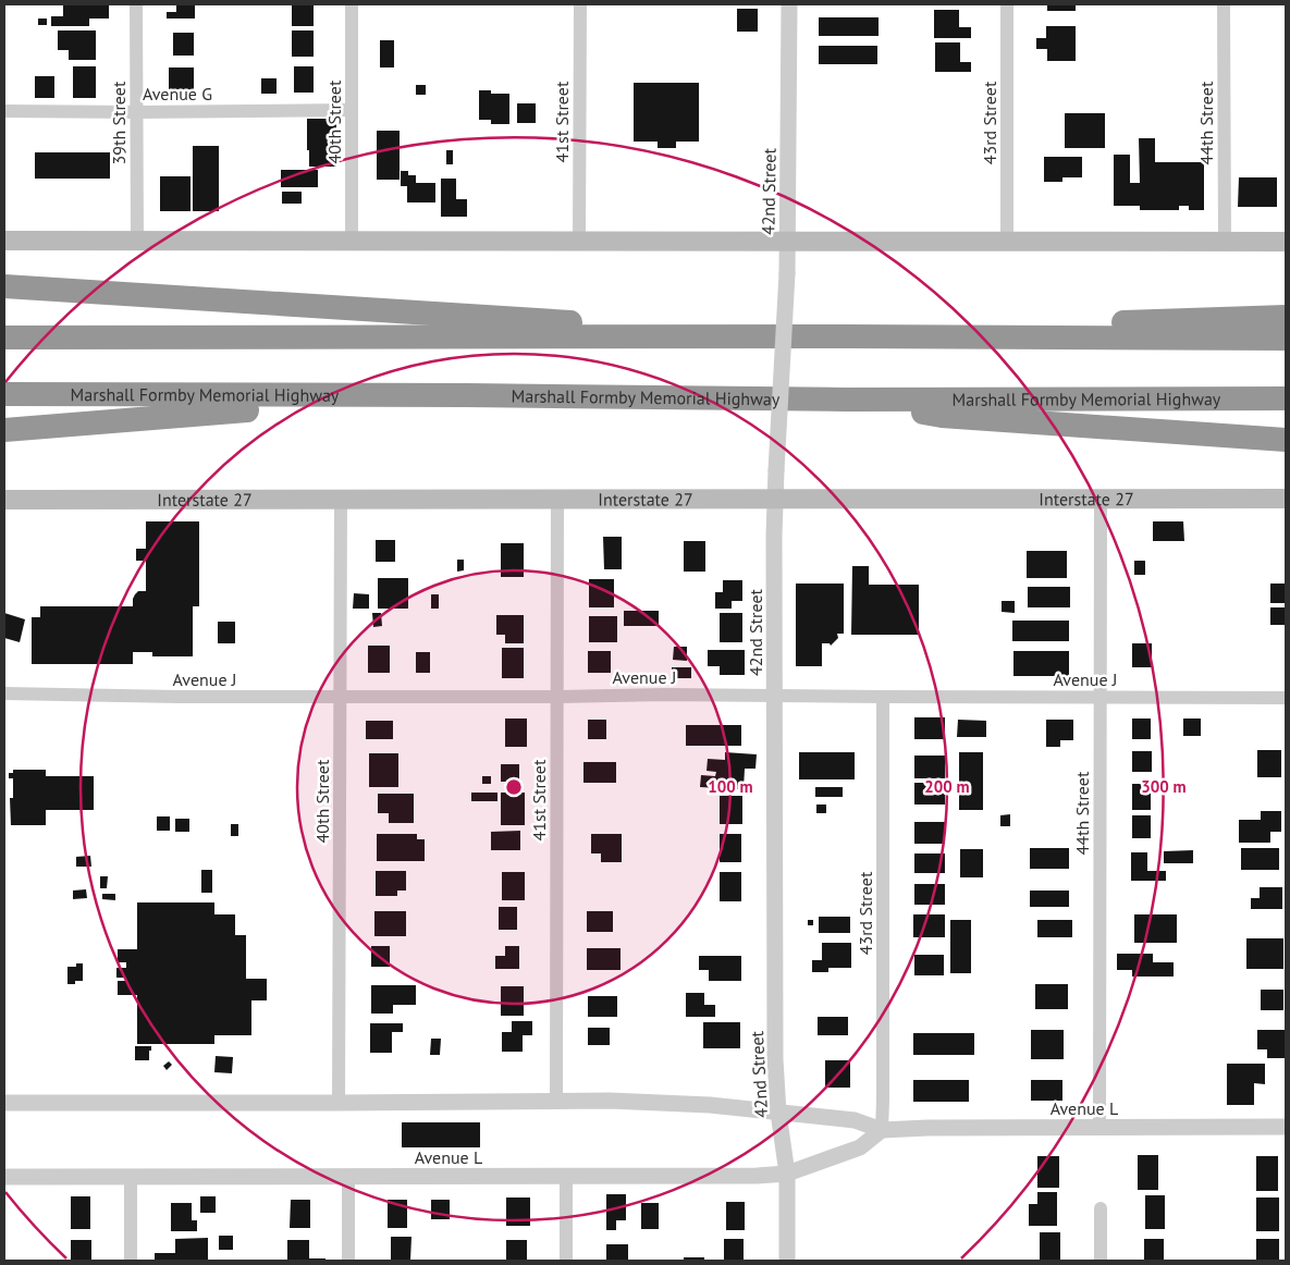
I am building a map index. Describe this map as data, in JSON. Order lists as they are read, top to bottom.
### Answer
{
  "streets": {
    "highway": ["Marshall Formby Memorial Highway"],
    "main road": ["Interstate 27"],
    "street": [
      "Avenue G",
      "40th Street",
      "41st Street",
      "39th Street",
      "43rd Street",
      "44th Street",
      "42nd Street",
      "Avenue J",
      "Avenue L"
    ]
  },
  "crossings": [
    ["Avenue G", "40th Street"],
    ["Avenue G", "39th Street"],
    ["40th Street", "Interstate 27"],
    ["40th Street", "Avenue J"],
    ["40th Street", "Avenue L"],
    ["41st Street", "Interstate 27"],
    ["41st Street", "Avenue J"],
    ["41st Street", "Avenue L"],
    ["43rd Street", "Avenue J"],
    ["43rd Street", "Avenue L"],
    ["44th Street", "Interstate 27"],
    ["44th Street", "Avenue J"],
    ["44th Street", "Avenue L"],
    ["42nd Street", "Interstate 27"],
    ["42nd Street", "Avenue J"],
    ["42nd Street", "Avenue L"]
  ],
  "rings": ["100 m", "200 m", "300 m"]
}
